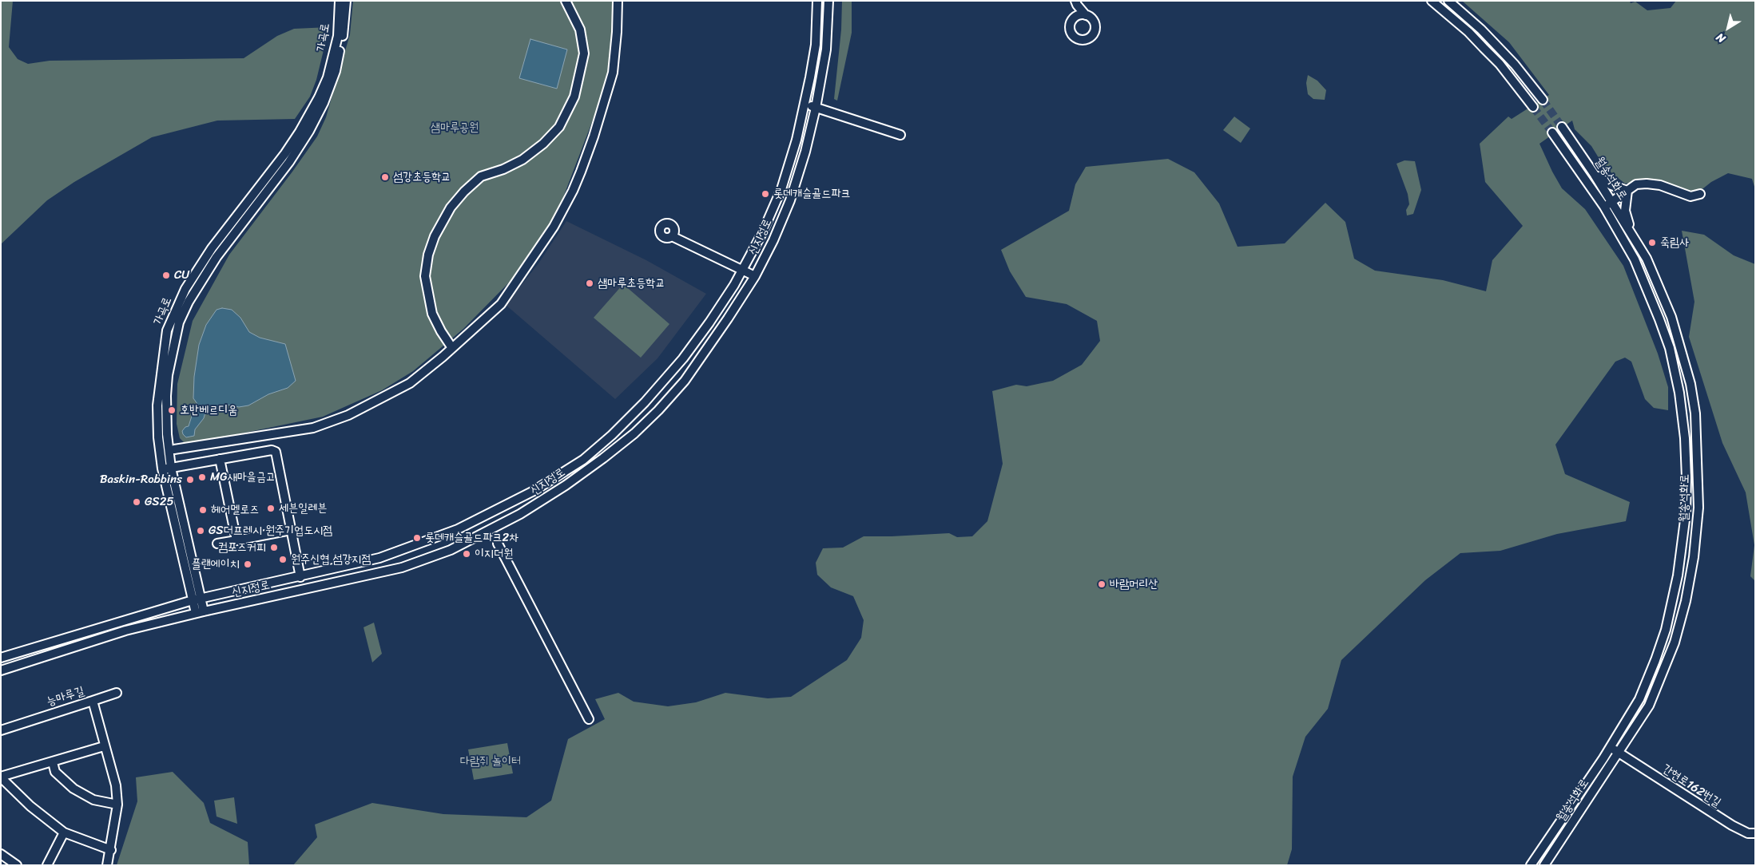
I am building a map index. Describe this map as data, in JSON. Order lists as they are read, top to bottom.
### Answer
{
  "streets": {
    "street": [
      "가곡로",
      "월송석화로",
      "신지정로",
      "능마루길",
      "간현로162번길"
    ]
  },
  "crossings": [
    ["가곡로", "신지정로"],
    ["월송석화로", "간현로162번길"]
  ],
  "parks": ["샘마루공원", "다람쥐 놀이터"],
  "places": [
    "섬강초등학교",
    "롯데캐슬골드파크",
    "죽림사",
    "CU",
    "샘마루초등학교",
    "호반베르디움",
    "MG새마을금고",
    "Baskin-Robbins",
    "GS25",
    "세븐일레븐",
    "헤어멜로즈",
    "GS더프레시 원주기업도시점",
    "롯데캐슬골드파크2차",
    "컴포즈커피",
    "이지더원",
    "원주신협 섬강지점",
    "플랜에이치",
    "바람머리산"
  ],
  "north": "bottom left"
}
